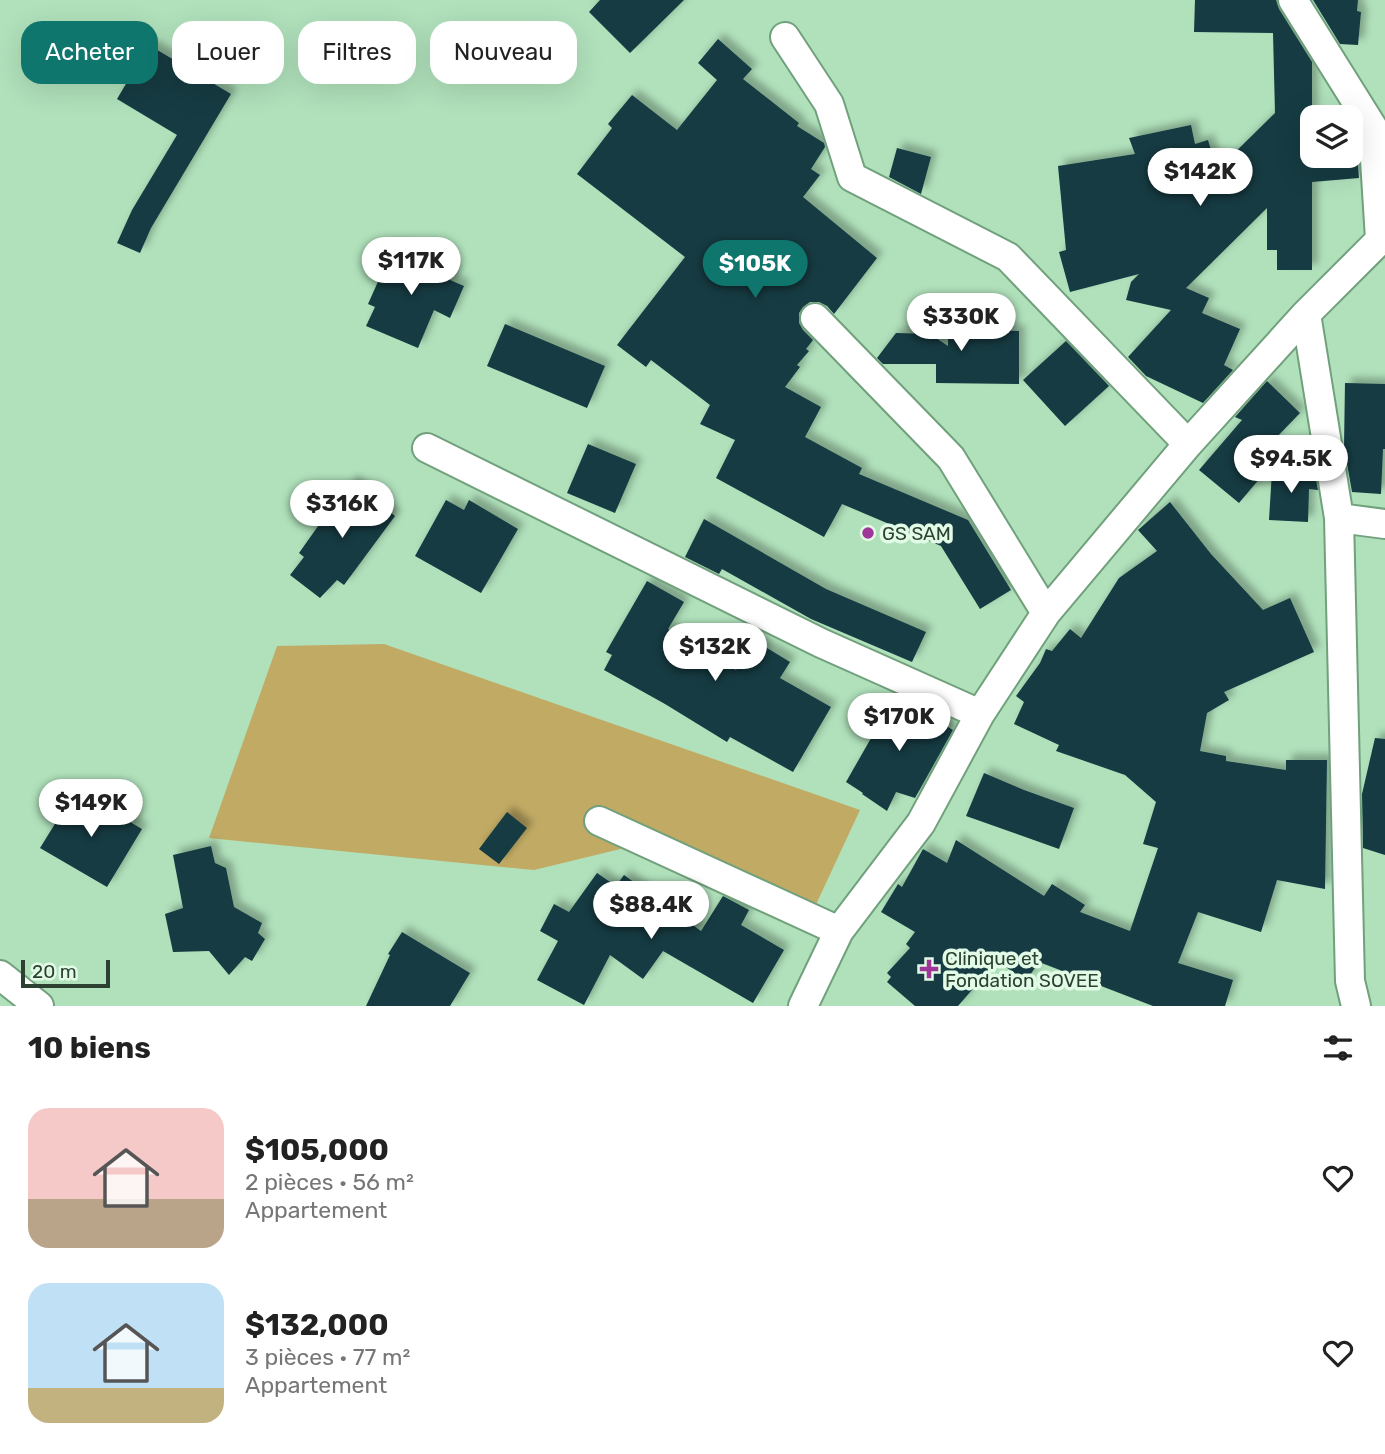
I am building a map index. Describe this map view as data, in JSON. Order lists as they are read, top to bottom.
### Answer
{
  "places": {
    "other": ["GS SAM"],
    "health": ["Clinique et Fondation SOVEE"]
  },
  "scale_bar": "20 m",
  "page": {
    "chip": [
      "Acheter",
      "Louer",
      "Filtres",
      "Nouveau"
    ],
    "price": [
      "$142K",
      "$117K",
      "$105K",
      "$330K",
      "$94.5K",
      "$316K",
      "$132K",
      "$170K",
      "$149K",
      "$88.4K"
    ],
    "scale": "20 m",
    "heading": "10 biens",
    "list": [
      {
        "name": "$105,000",
        "note": "2 pièces · 56 m² · Appartement"
      },
      {
        "name": "$132,000",
        "note": "3 pièces · 77 m² · Appartement"
      }
    ]
  }
}
